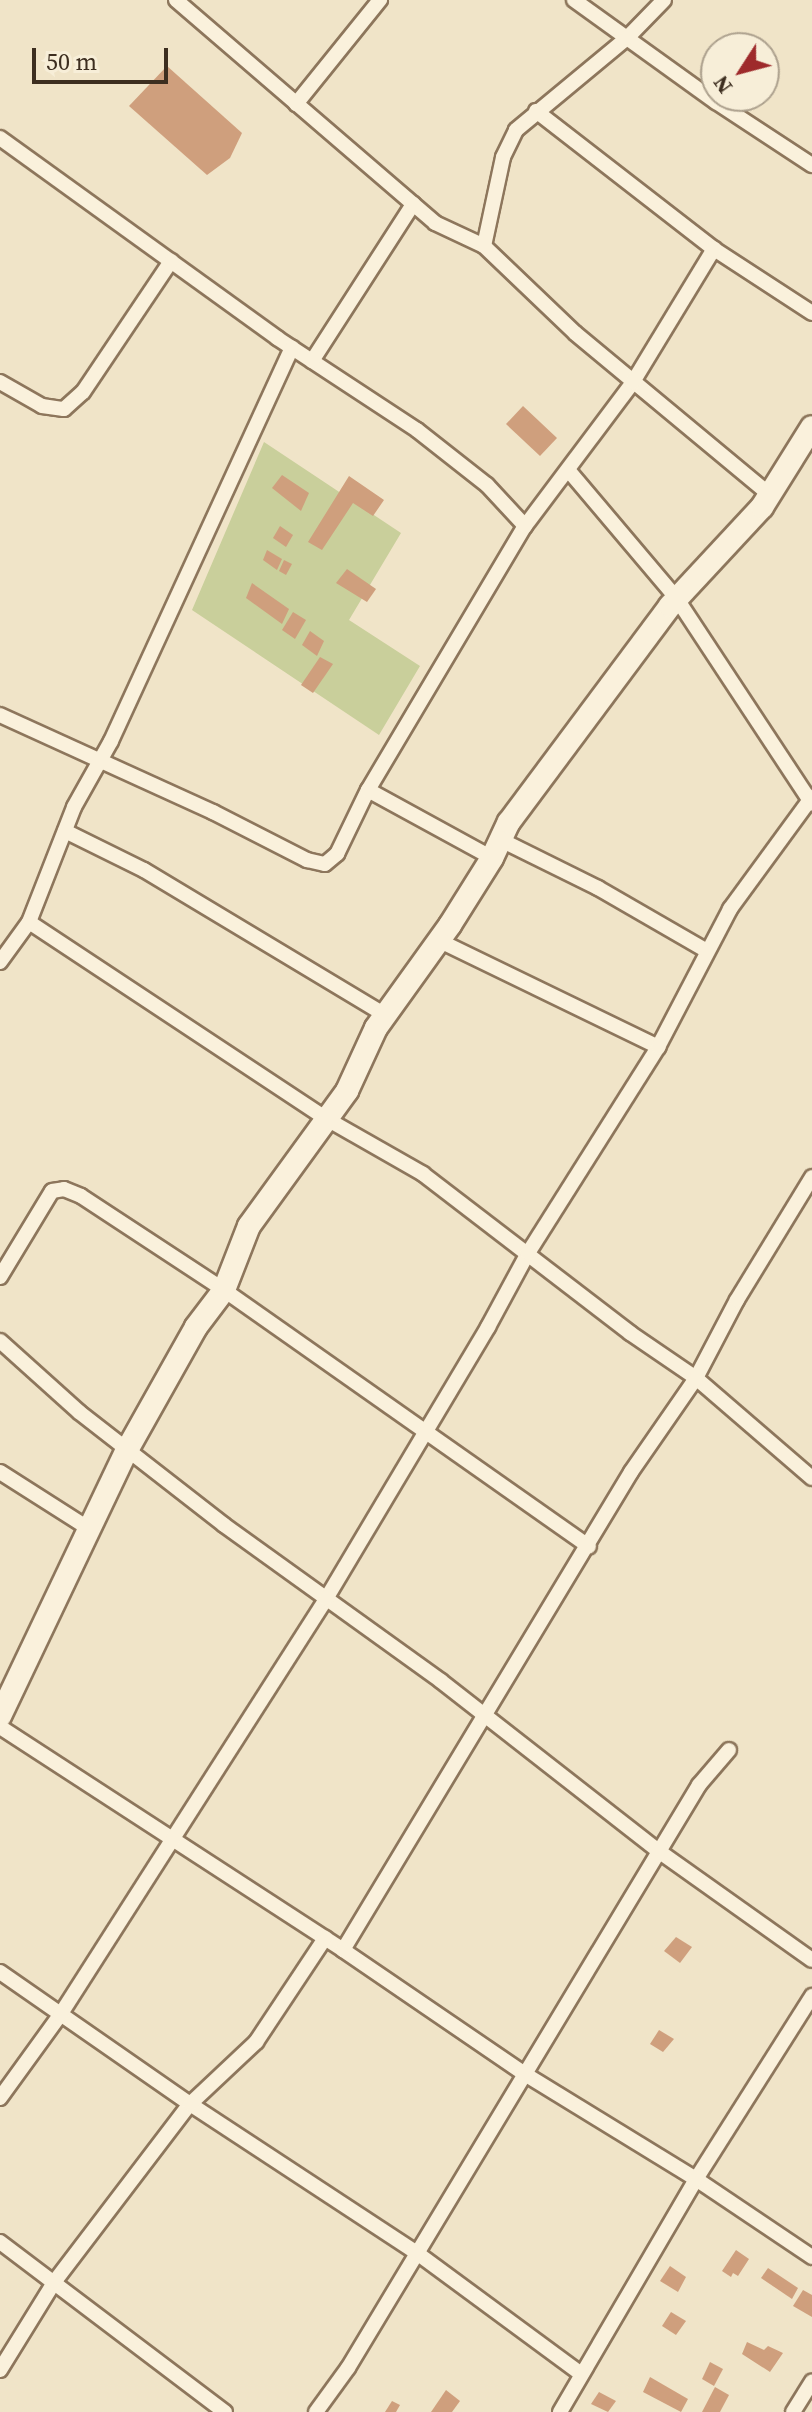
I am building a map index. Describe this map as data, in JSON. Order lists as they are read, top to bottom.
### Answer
{
  "scale_bar": "50 m",
  "north": "bottom left"
}
